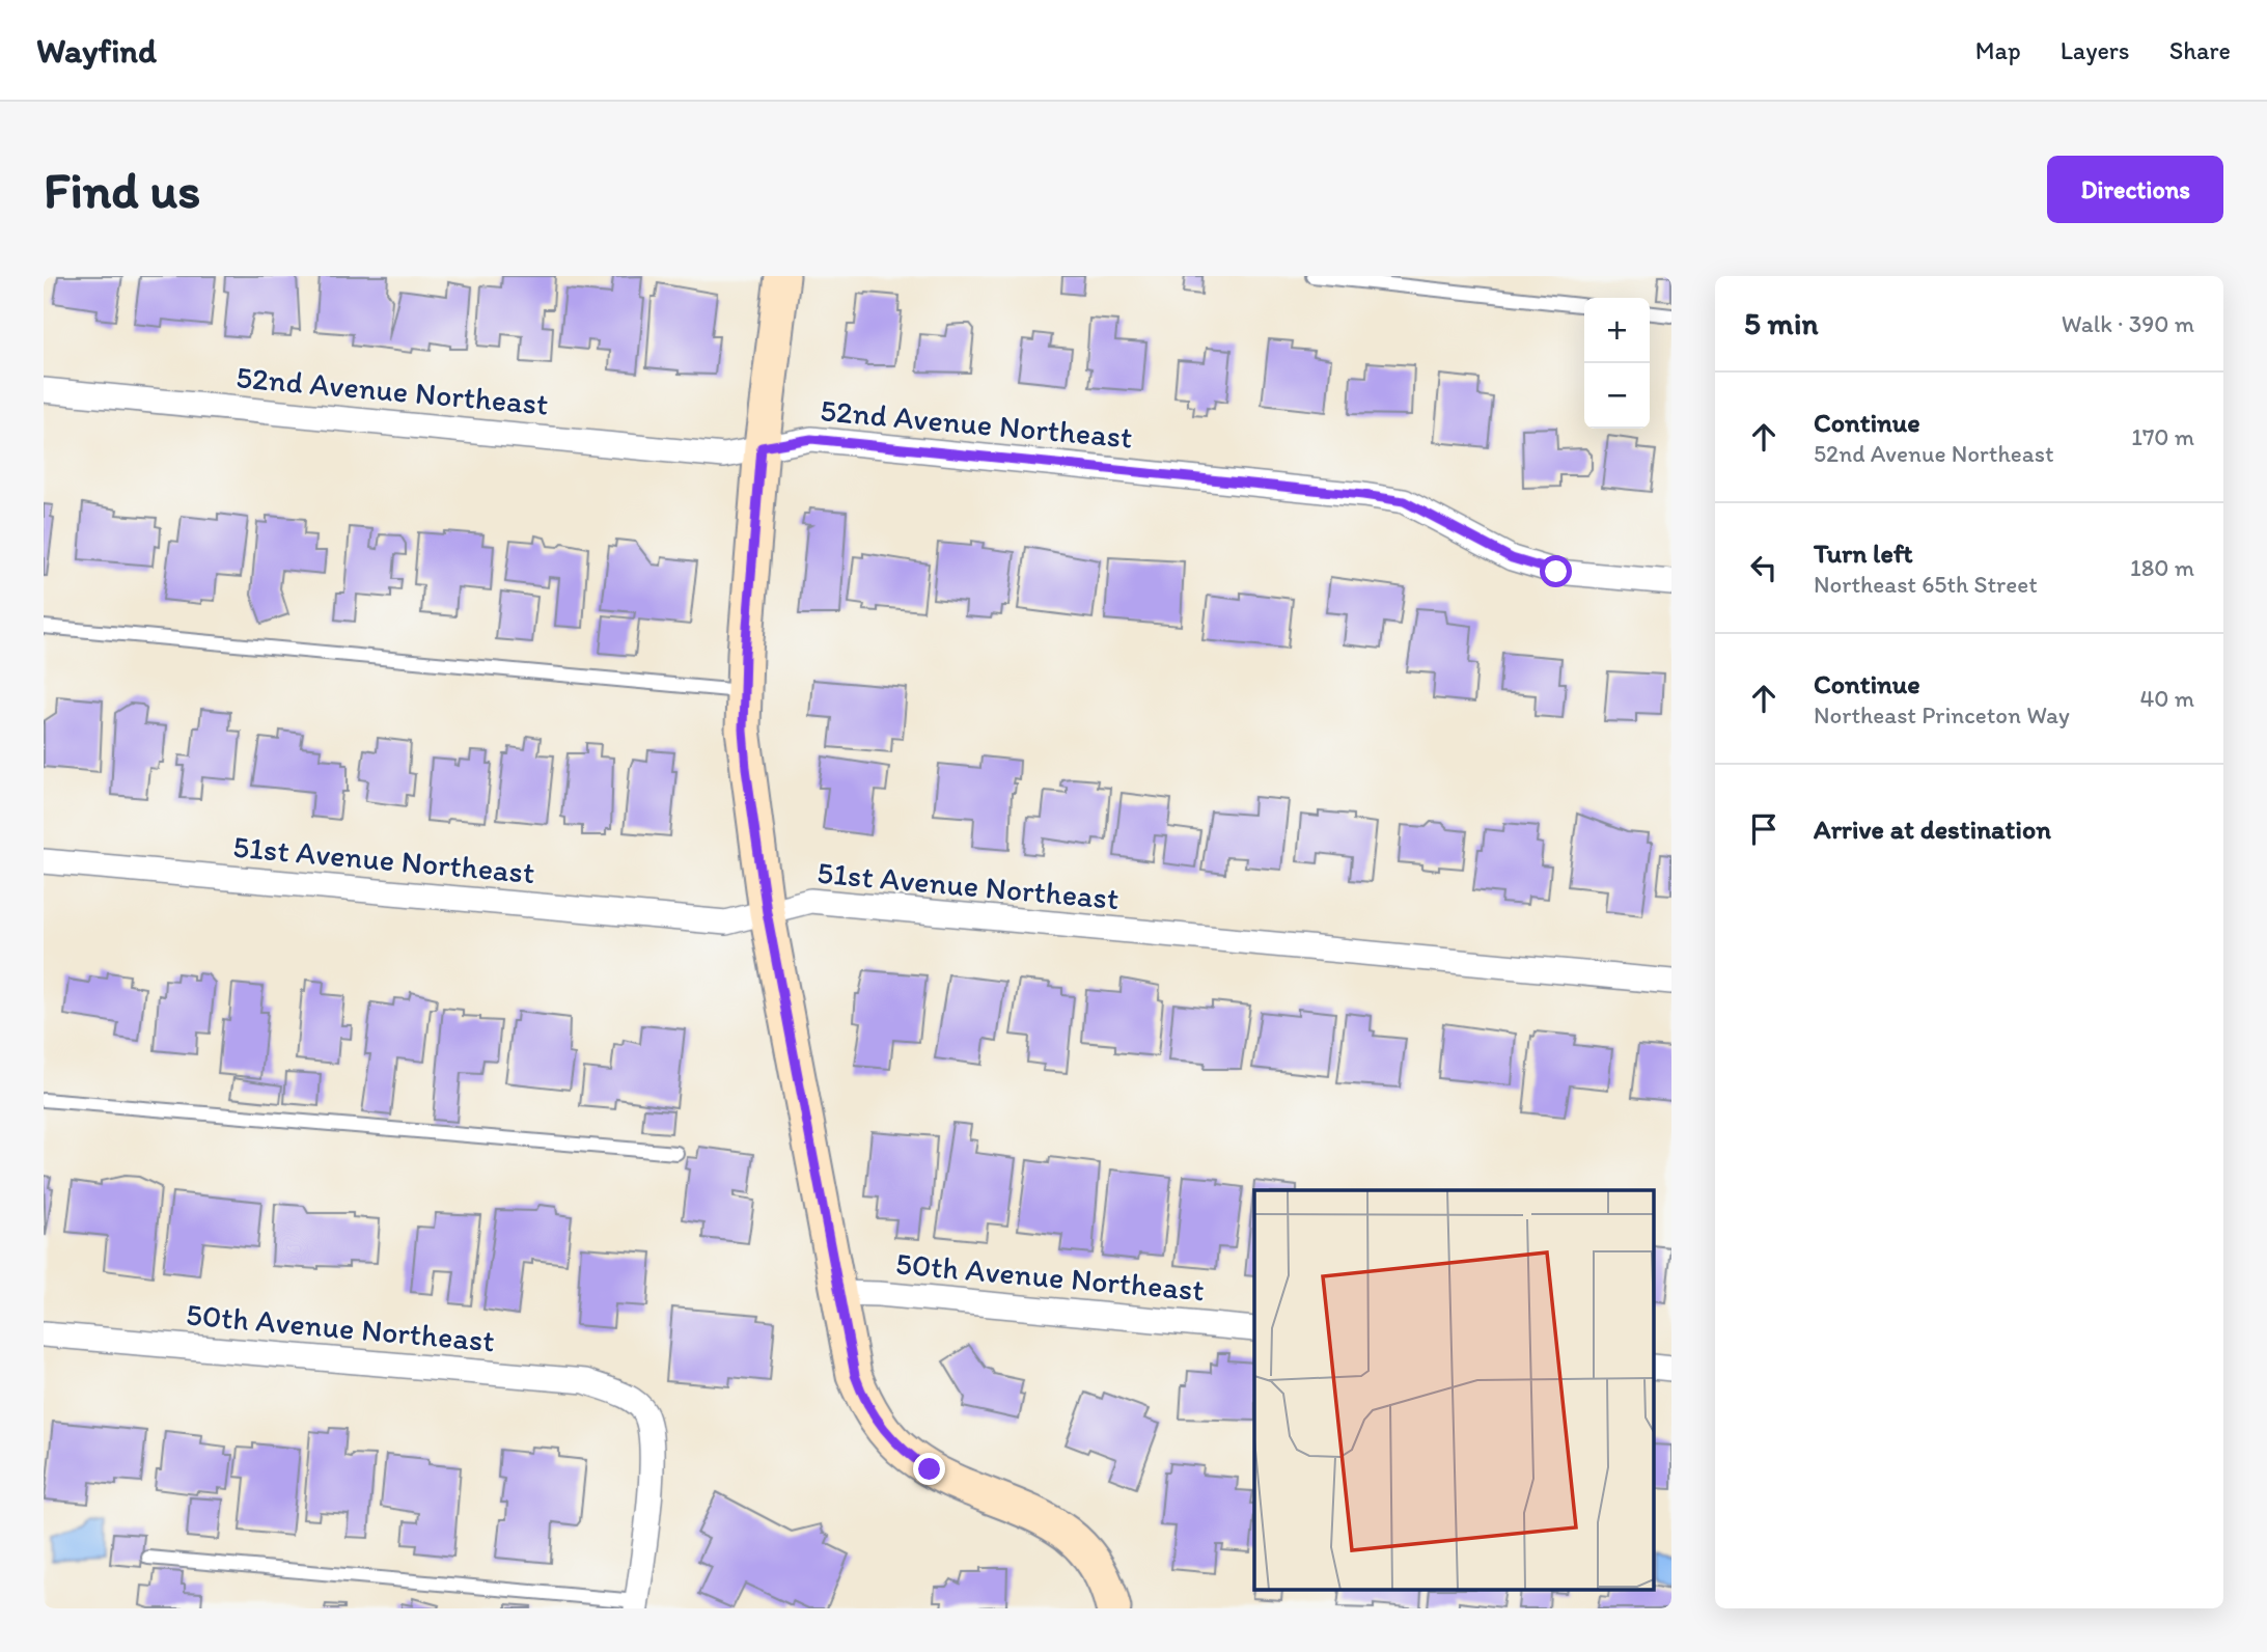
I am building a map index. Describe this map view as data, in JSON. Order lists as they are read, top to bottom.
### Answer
{
  "streets": {
    "street": ["52nd Avenue Northeast", "51st Avenue Northeast", "50th Avenue Northeast"]
  },
  "page": {
    "header": "Wayfind",
    "nav": ["Map", "Layers", "Share"],
    "buttons": "Directions",
    "title": "Find us",
    "heading": ["5 min", "Walk · 390 m"],
    "map_buttons": ["+", "−"],
    "list": [
      ["Continue", "52nd Avenue Northeast", "170 m"],
      ["Turn left", "Northeast 65th Street", "180 m"],
      ["Continue", "Northeast Princeton Way", "40 m"],
      "Arrive at destination"
    ]
  }
}
